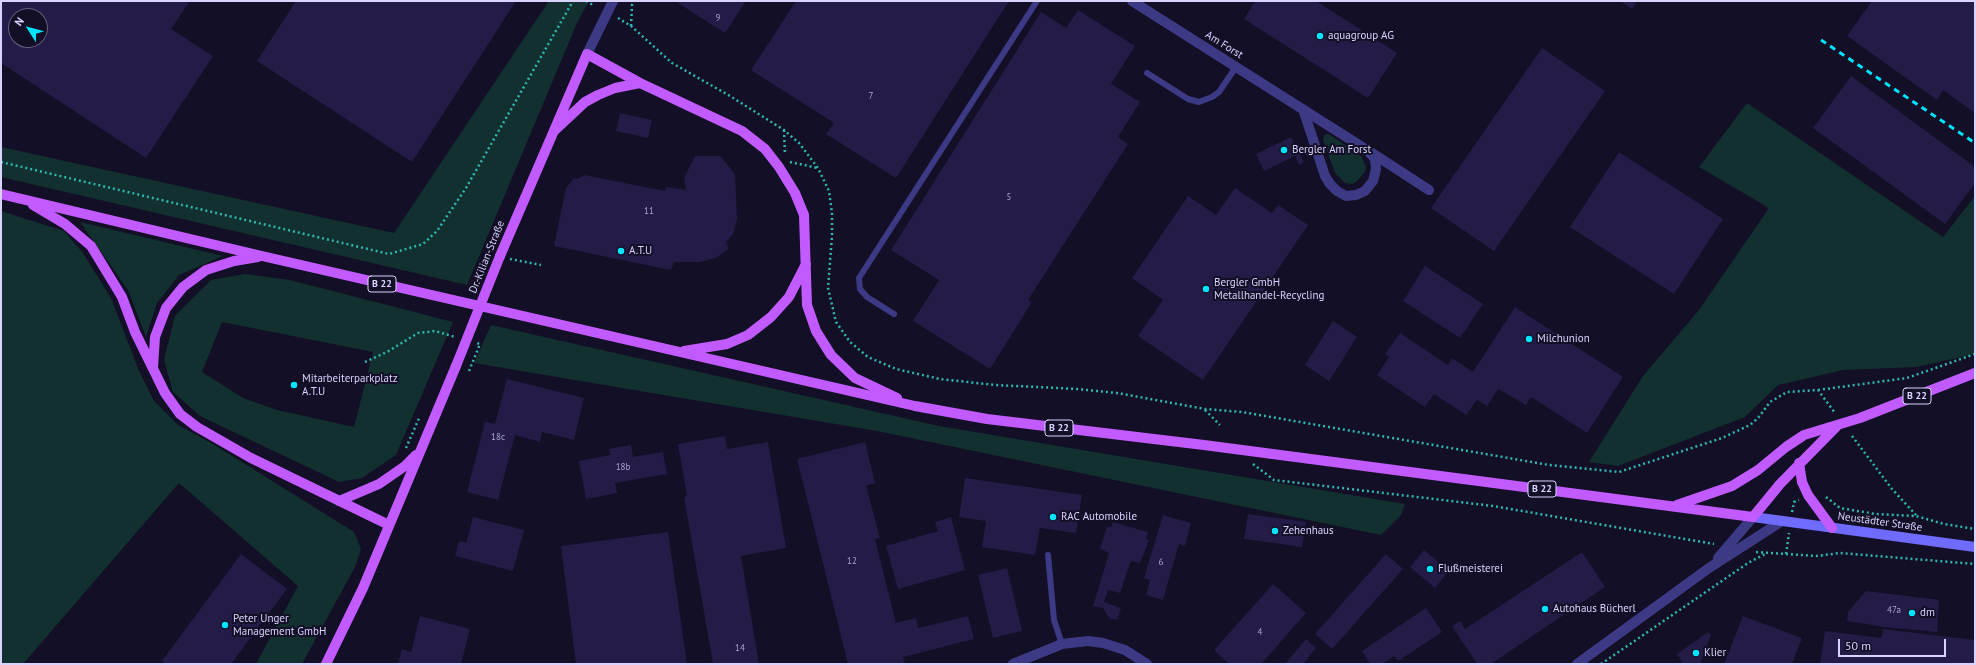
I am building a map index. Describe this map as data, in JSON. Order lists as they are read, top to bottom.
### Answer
{
  "streets": {
    "main road": ["Dr.-Kilian-Straße", "B 22", "Neustädter Straße"],
    "street": ["Am Forst"]
  },
  "crossings": [
    ["B 22", "Neustädter Straße"]
  ],
  "places": [
    "aquagroup AG",
    "Bergler Am Forst",
    "A.T.U",
    "Bergler GmbH Metallhandel-Recycling",
    "Milchunion",
    "Mitarbeiterparkplatz A.T.U",
    "RAC Automobile",
    "Zehenhaus",
    "Flußmeisterei",
    "Autohaus Bücherl",
    "dm",
    "Peter Unger Management GmbH",
    "Klier"
  ],
  "house_numbers": [
    "9",
    "7",
    "5",
    "11",
    "18c",
    "18b",
    "12",
    "6",
    "47a",
    "4",
    "14"
  ],
  "scale_bar": "50 m",
  "north": "top left"
}
